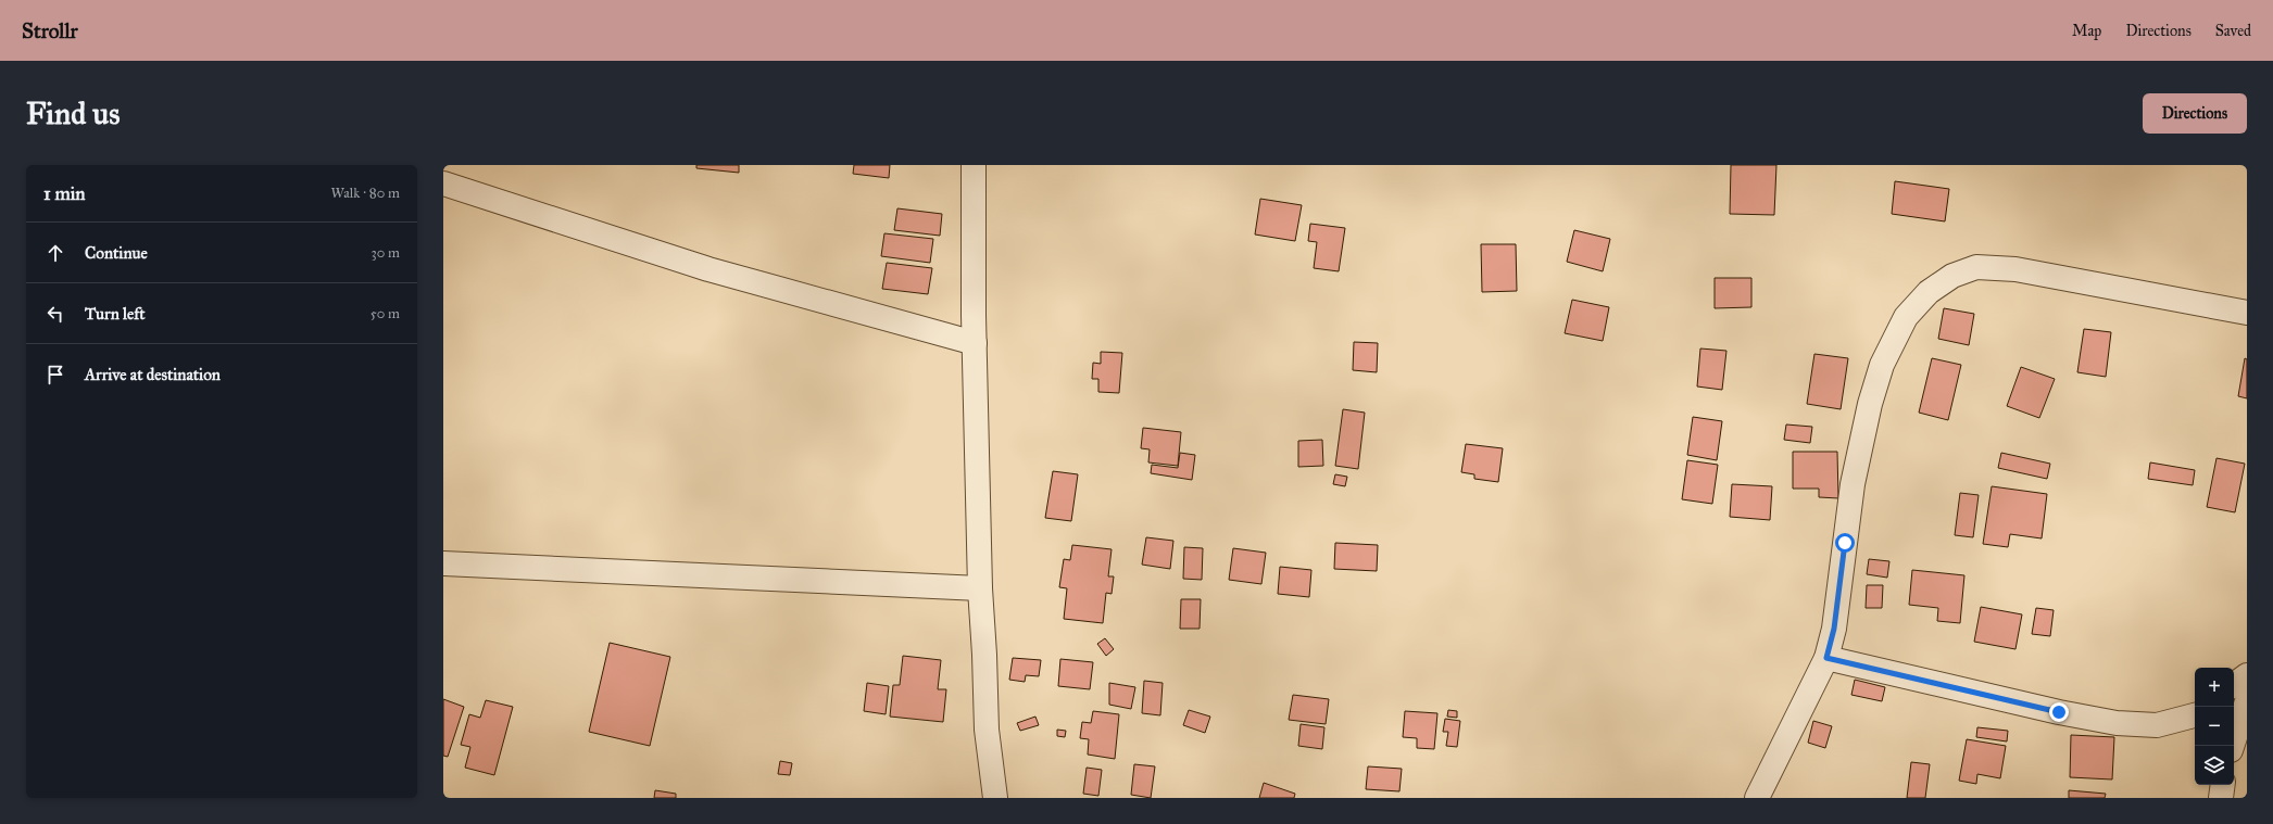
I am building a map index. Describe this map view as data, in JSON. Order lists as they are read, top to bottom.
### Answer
{
  "page": {
    "header": "Strollr",
    "nav": ["Map", "Directions", "Saved"],
    "buttons": "Directions",
    "title": "Find us",
    "heading": ["1 min", "Walk · 80 m"],
    "list": [
      ["Continue", "30 m"],
      ["Turn left", "50 m"],
      "Arrive at destination"
    ],
    "map_buttons": ["+", "−"]
  }
}
